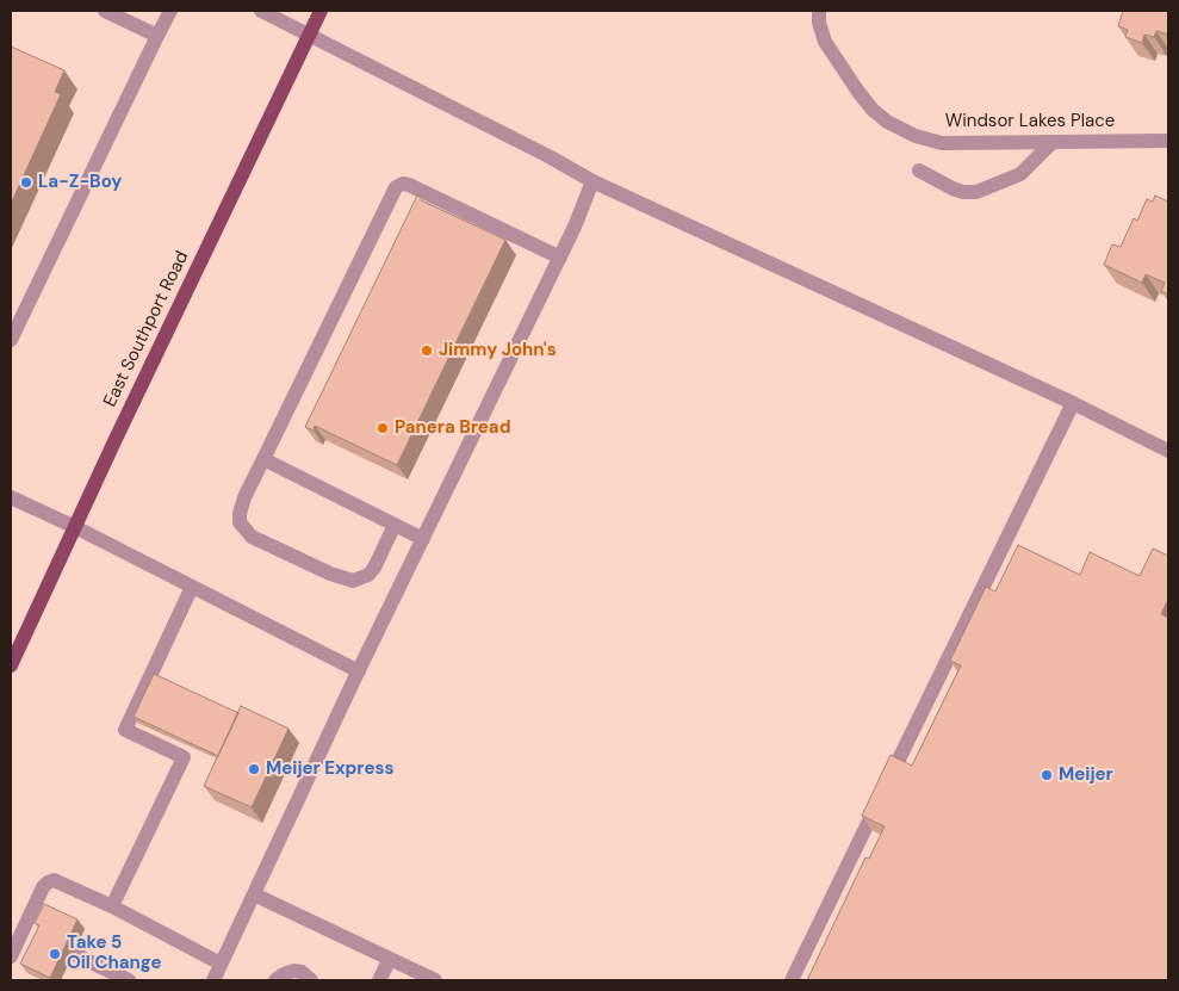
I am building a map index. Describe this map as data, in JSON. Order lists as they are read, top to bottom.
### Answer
{
  "streets": {
    "main road": ["East Southport Road"],
    "street": ["Windsor Lakes Place"]
  },
  "places": [
    "La-Z-Boy",
    "Jimmy John's",
    "Panera Bread",
    "Meijer Express",
    "Meijer",
    "Take 5 Oil Change"
  ]
}
